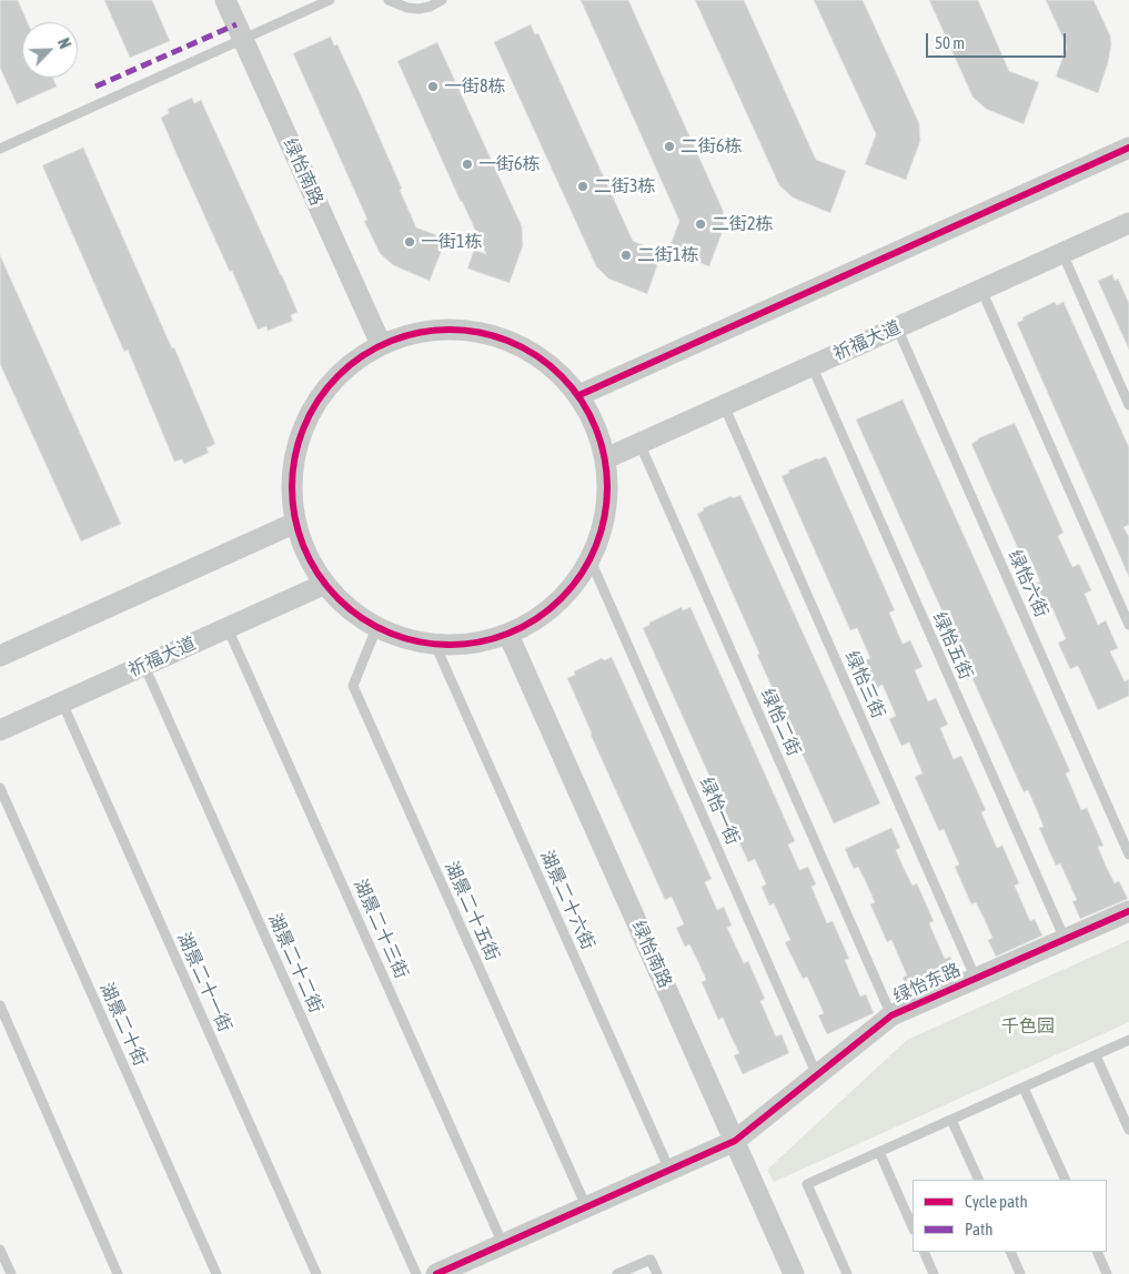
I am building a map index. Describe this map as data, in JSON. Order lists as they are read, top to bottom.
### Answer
{
  "streets": {
    "street": ["绿怡南路", "祈福大道", "绿怡东路"],
    "lane": [
      "绿怡六街",
      "绿怡五街",
      "绿怡三街",
      "绿怡二街",
      "绿怡一街",
      "湖景二十六街",
      "湖景二十五街",
      "湖景二十三街",
      "湖景二十二街",
      "湖景二十一街",
      "湖景二十街"
    ]
  },
  "crossings": [
    ["绿怡南路", "绿怡东路"],
    ["祈福大道", "绿怡六街"],
    ["祈福大道", "绿怡五街"],
    ["祈福大道", "绿怡三街"],
    ["祈福大道", "绿怡二街"],
    ["祈福大道", "湖景二十三街"],
    ["祈福大道", "湖景二十二街"],
    ["祈福大道", "湖景二十一街"],
    ["绿怡五街", "绿怡东路"],
    ["绿怡三街", "绿怡东路"],
    ["绿怡二街", "绿怡东路"],
    ["绿怡一街", "绿怡东路"],
    ["湖景二十六街", "绿怡东路"],
    ["湖景二十五街", "绿怡东路"],
    ["湖景二十三街", "绿怡东路"]
  ],
  "parks": ["千色园"],
  "places": [
    "一街8栋",
    "二街6栋",
    "一街6栋",
    "二街3栋",
    "二街2栋",
    "一街1栋",
    "二街1栋"
  ],
  "legend": ["Cycle path", "Path"],
  "scale_bar": "50 m",
  "north": "top right"
}
